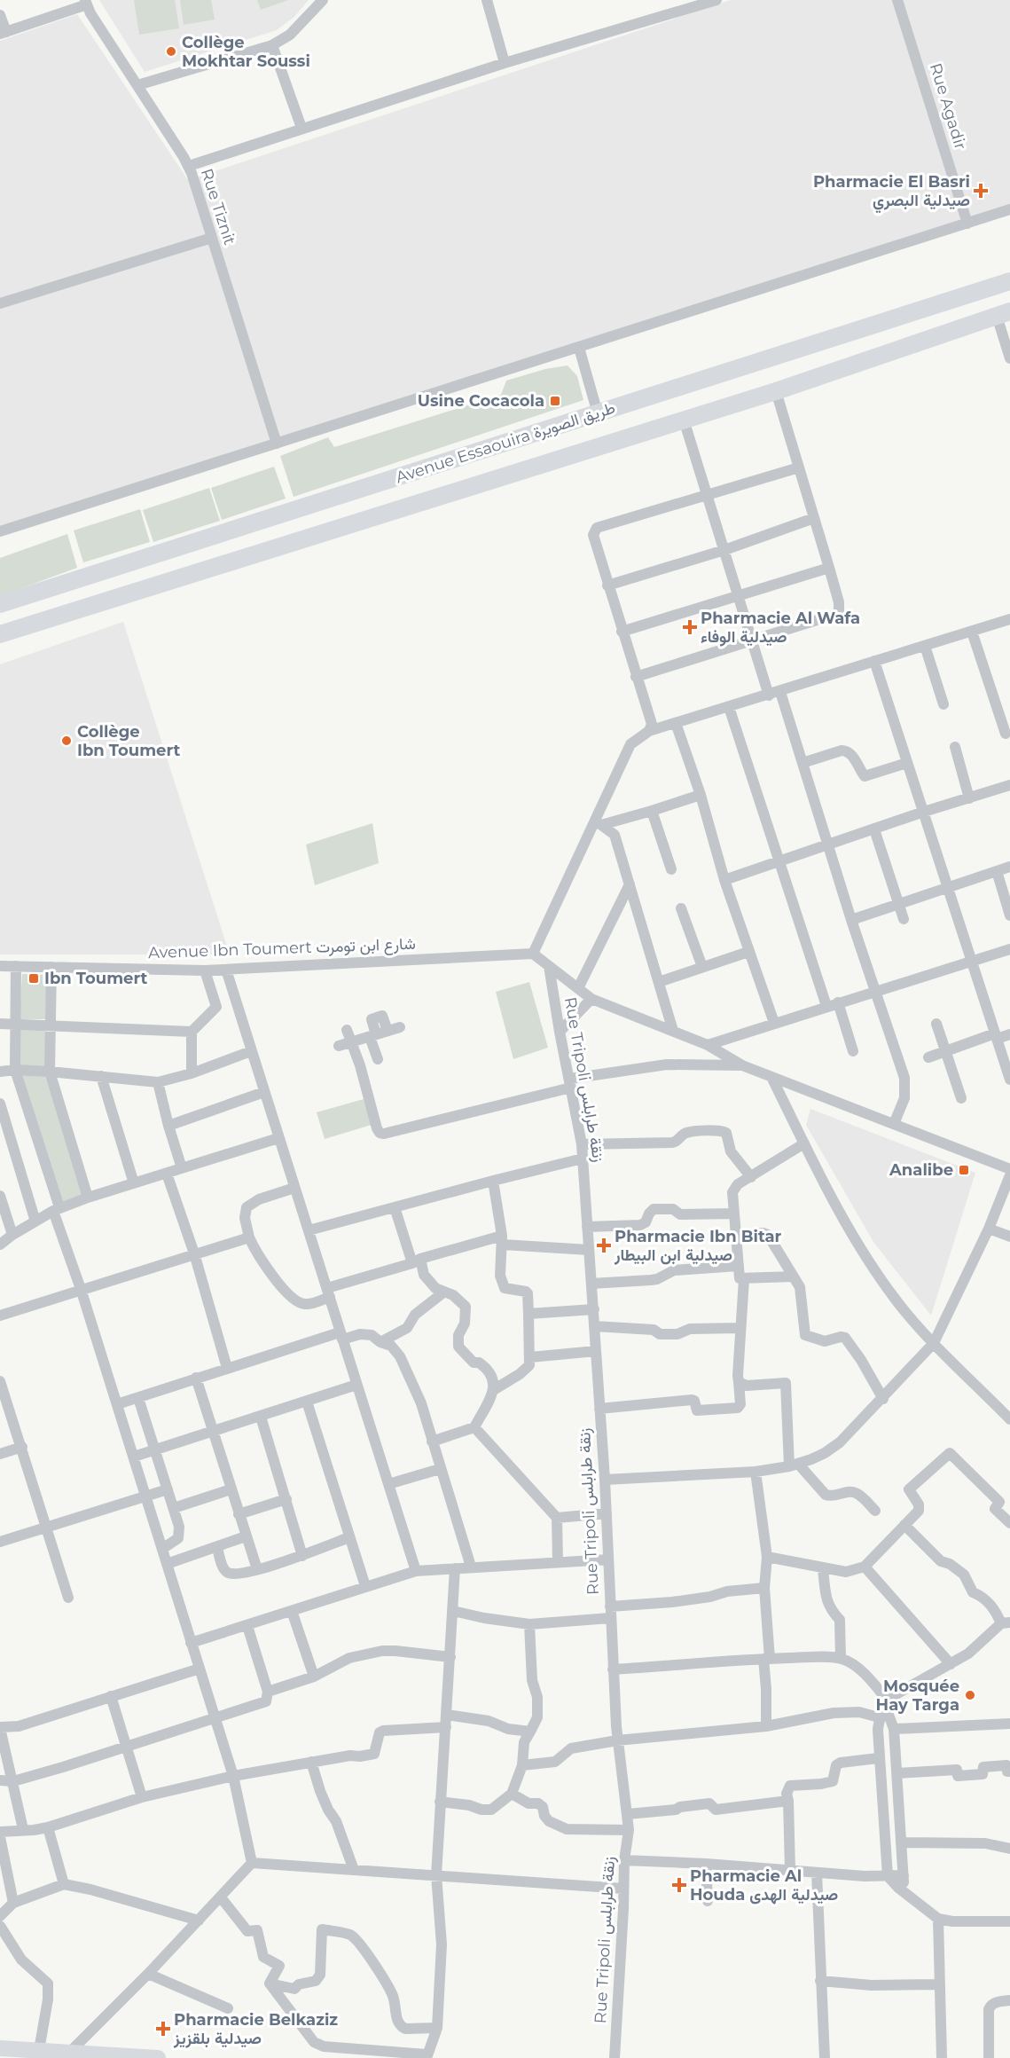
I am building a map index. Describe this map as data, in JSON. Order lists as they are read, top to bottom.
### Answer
{
  "streets": {
    "main road": ["Avenue Essaouira طريق الصويرة"],
    "street": [
      "Rue Agadir",
      "Rue Tiznit",
      "Avenue Ibn Toumert شارع ابن تومرت",
      "Rue Tripoli زنقة طرابلس"
    ]
  },
  "places": {
    "other": ["Collège Mokhtar Soussi", "Collège Ibn Toumert", "Mosquée Hay Targa"],
    "health": [
      "Pharmacie El Basri صيدلية البصري",
      "Pharmacie Al Wafa صيدلية الوفاء",
      "Pharmacie Ibn Bitar صيدلية ابن البيطار",
      "Pharmacie Al Houda صيدلية الهدى",
      "Pharmacie Belkaziz صيدلية بلقزيز"
    ],
    "transit": ["Usine Cocacola", "Ibn Toumert", "Analibe"]
  }
}
